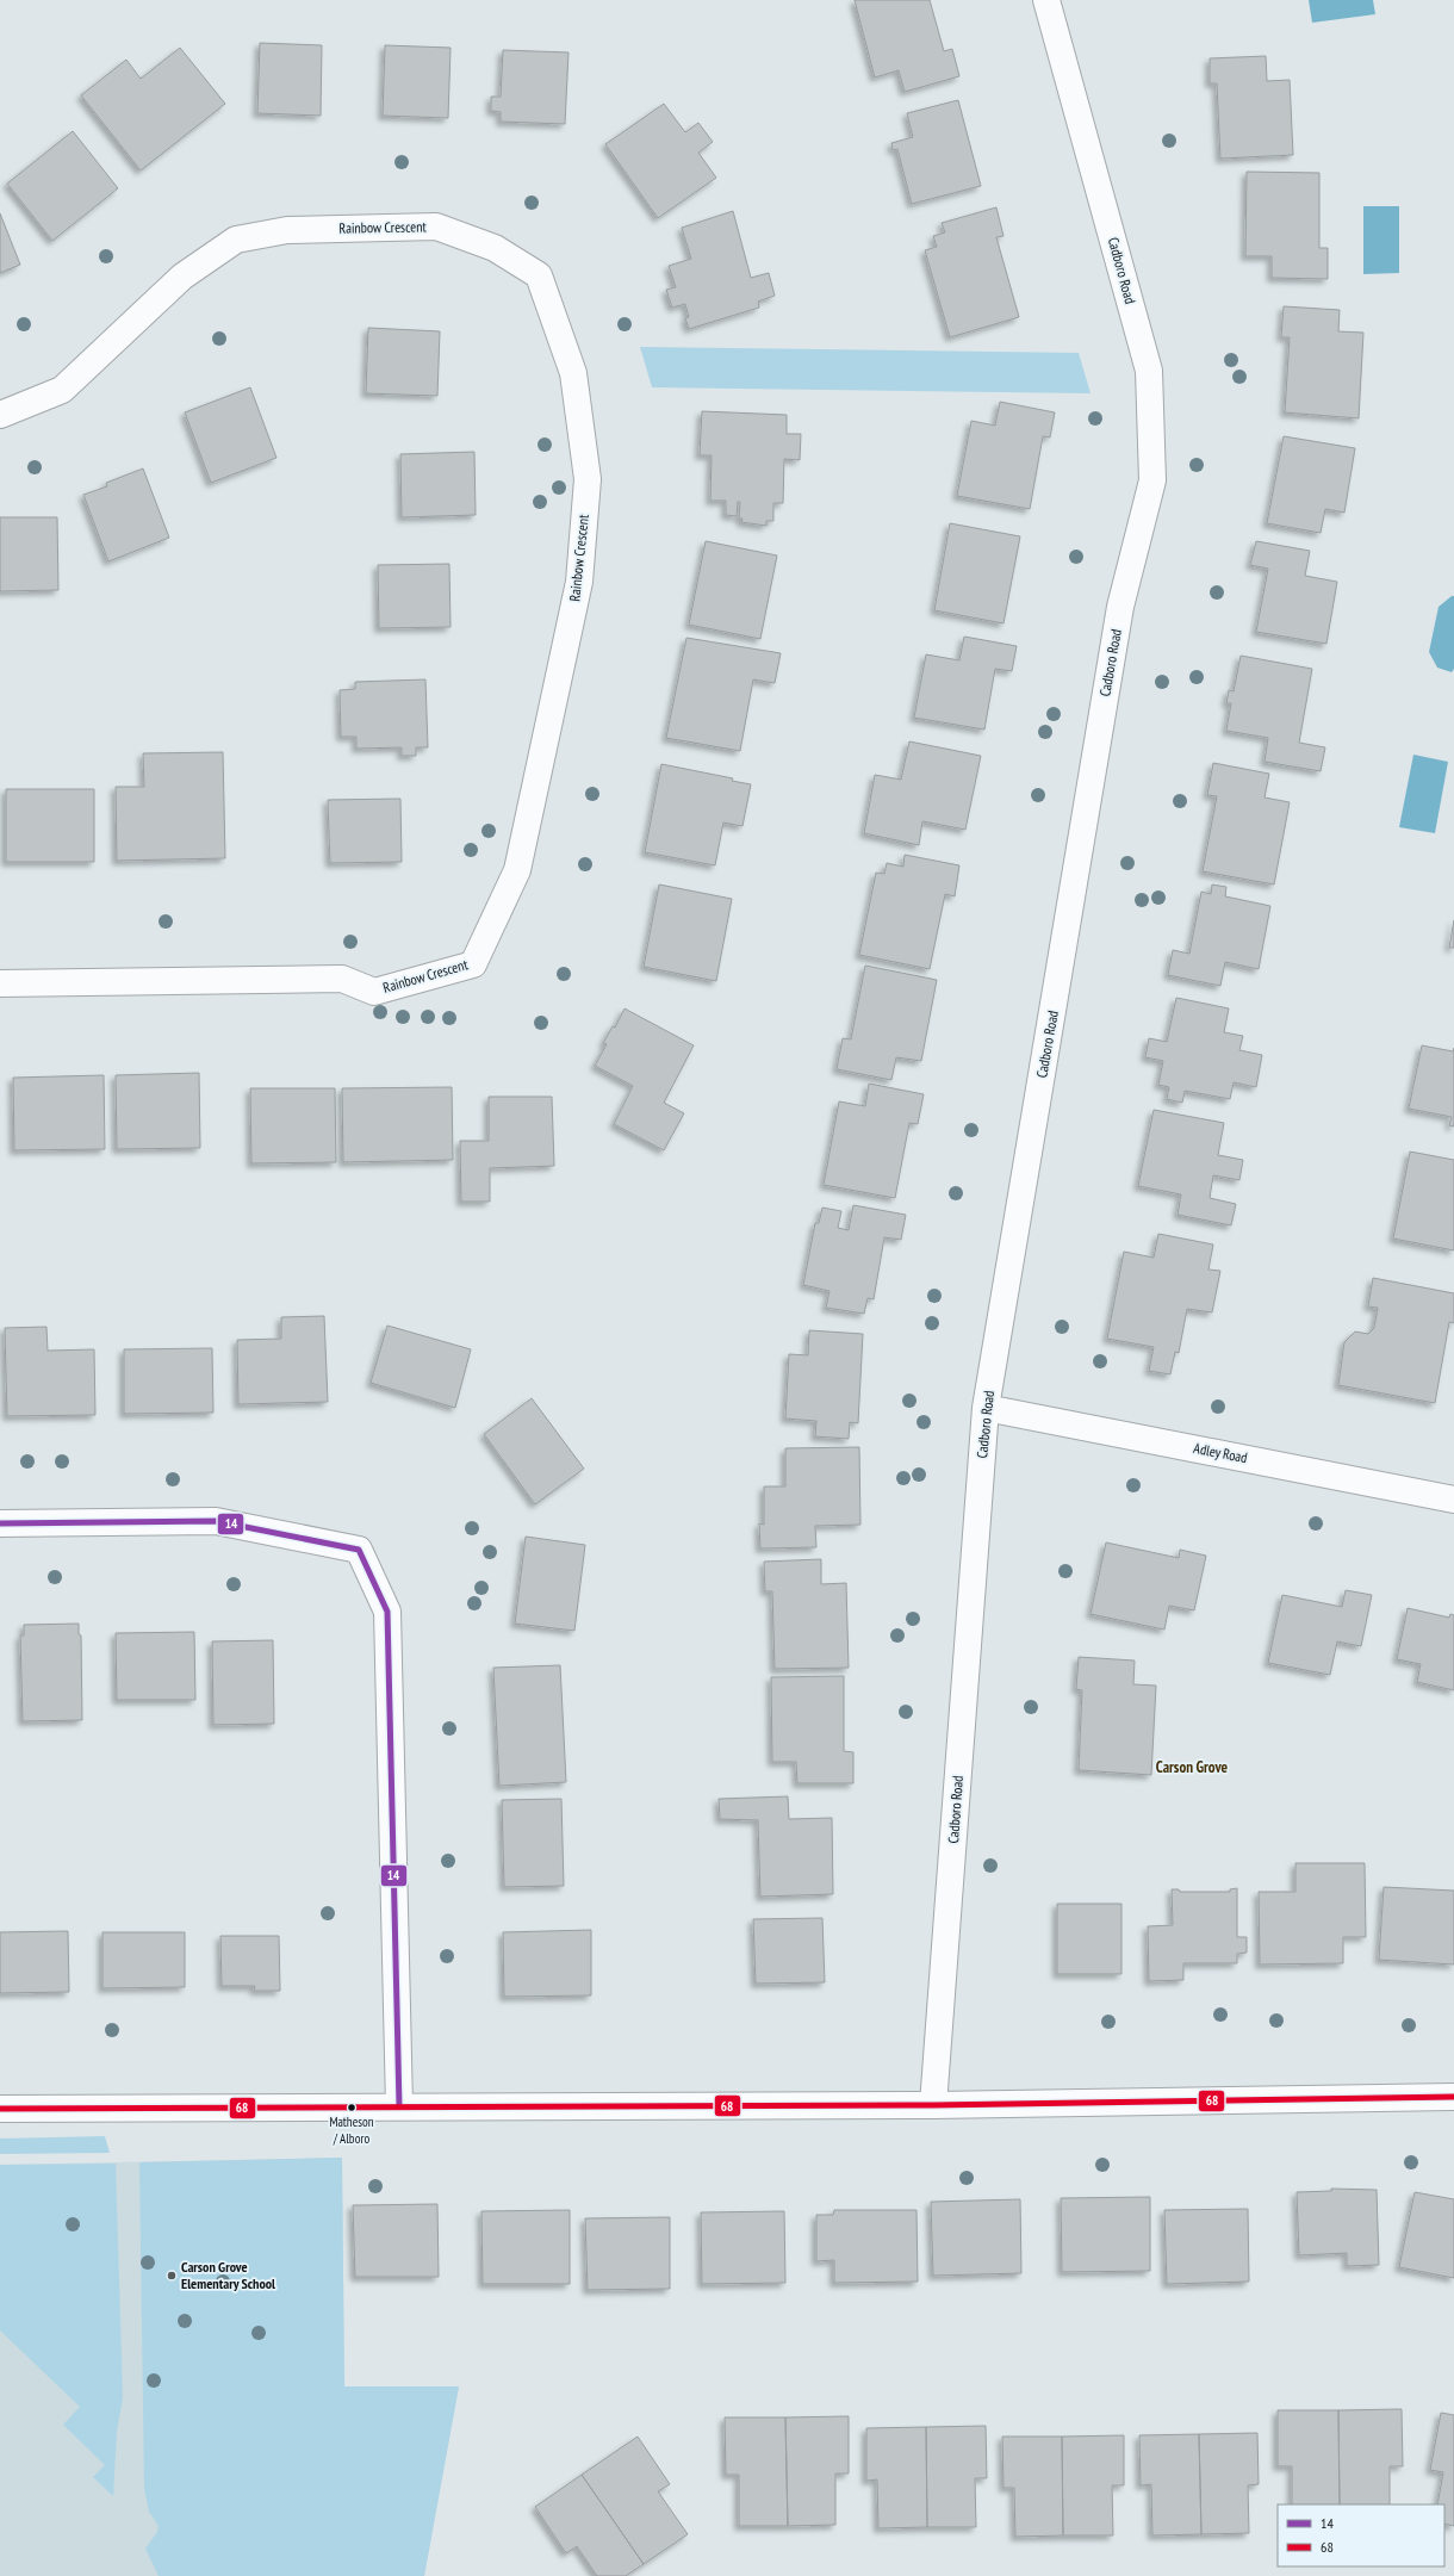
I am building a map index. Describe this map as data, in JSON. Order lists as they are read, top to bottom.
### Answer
{
  "streets": {
    "street": ["Rainbow Crescent", "Cadboro Road", "Adley Road"]
  },
  "crossings": [
    ["Cadboro Road", "Adley Road"]
  ],
  "districts": ["Carson Grove"],
  "places": ["Matheson / Alboro", "Carson Grove Elementary School"],
  "lines": ["transit line 14", "transit line 68"],
  "legend": ["14", "68"]
}
